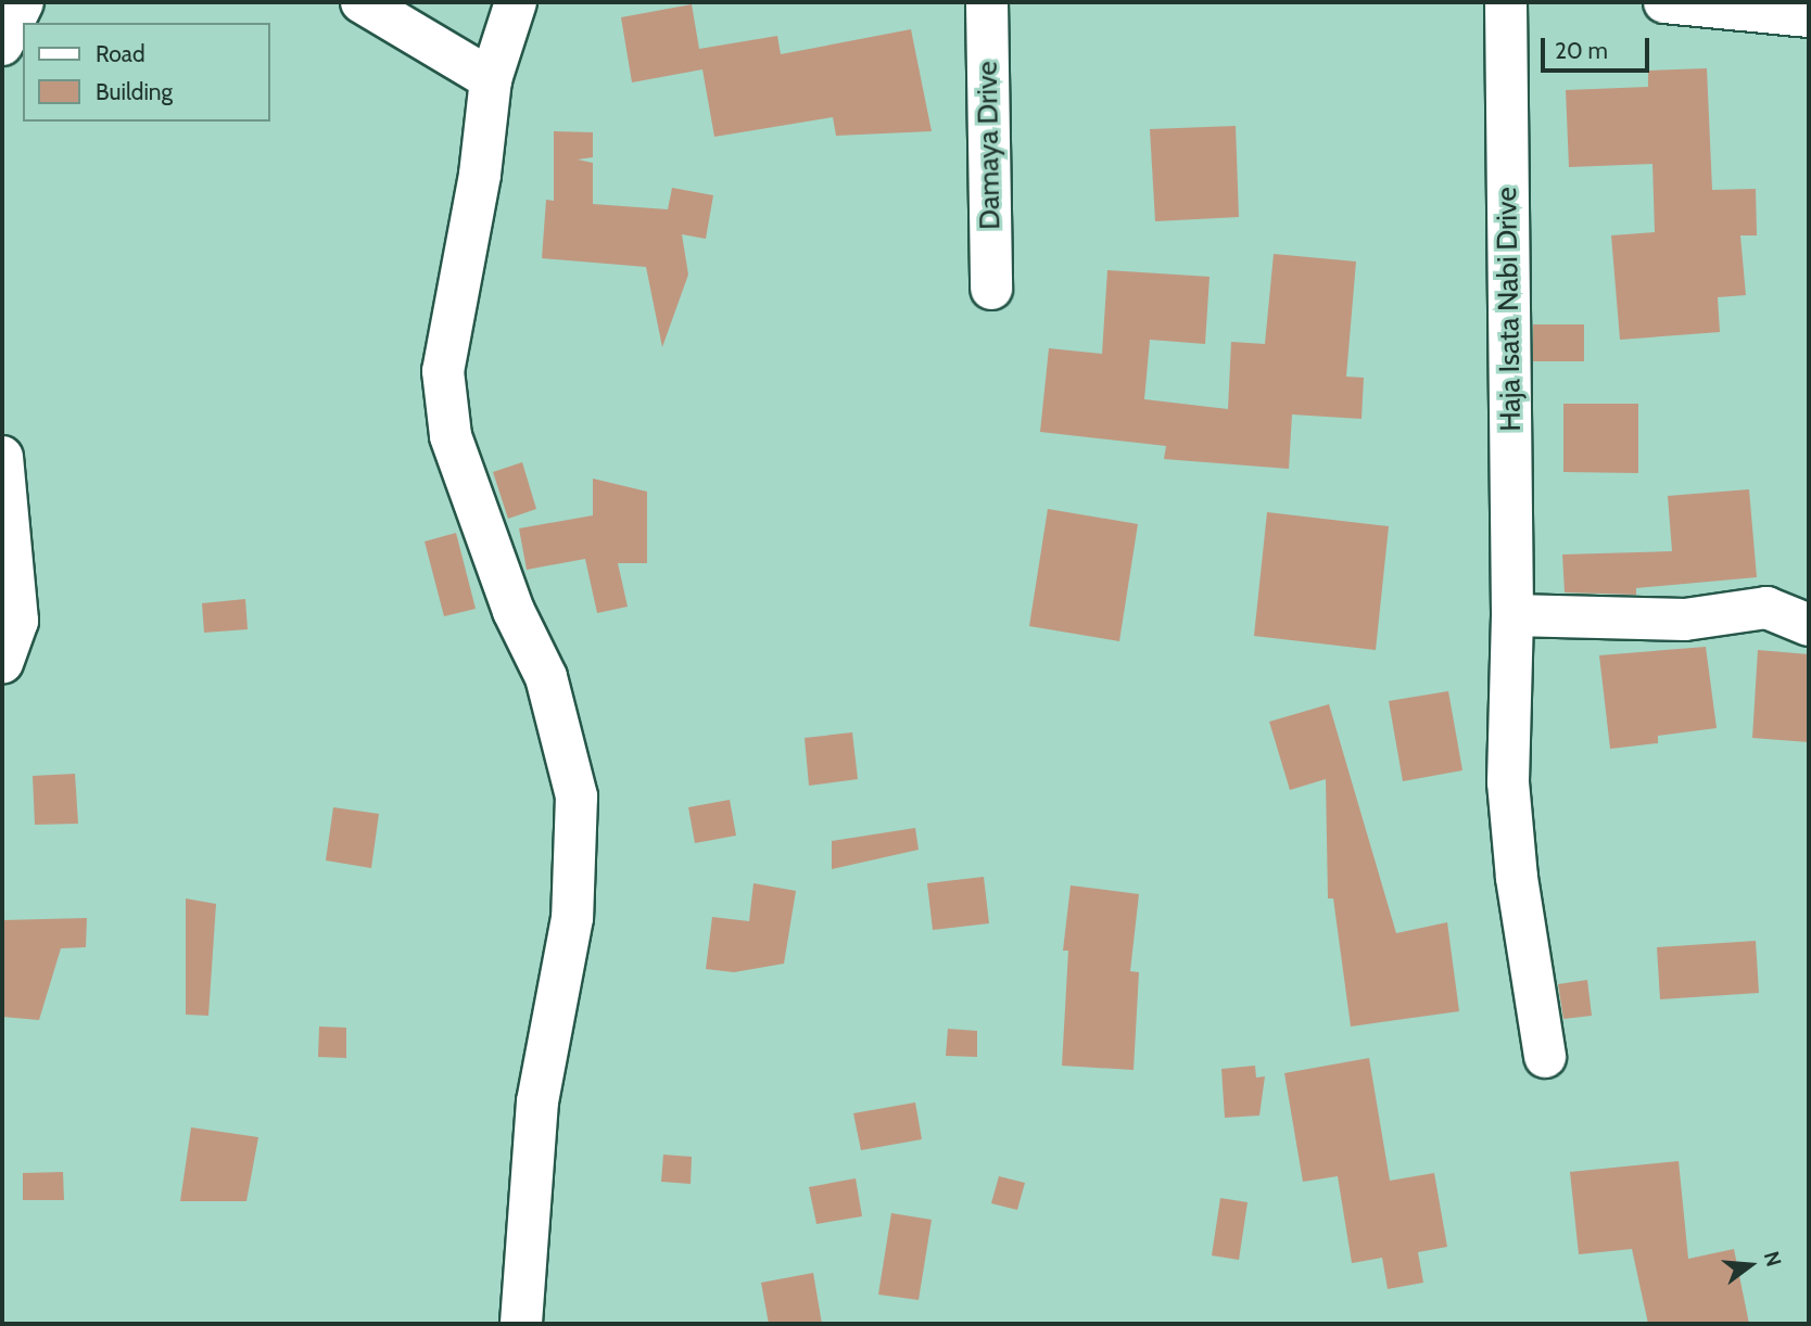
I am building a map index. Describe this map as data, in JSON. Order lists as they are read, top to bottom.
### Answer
{
  "streets": {
    "street": ["Damaya Drive", "Haja Isata Nabi Drive"]
  },
  "legend": ["Road", "Building"],
  "scale_bar": "20 m",
  "north": "right"
}
